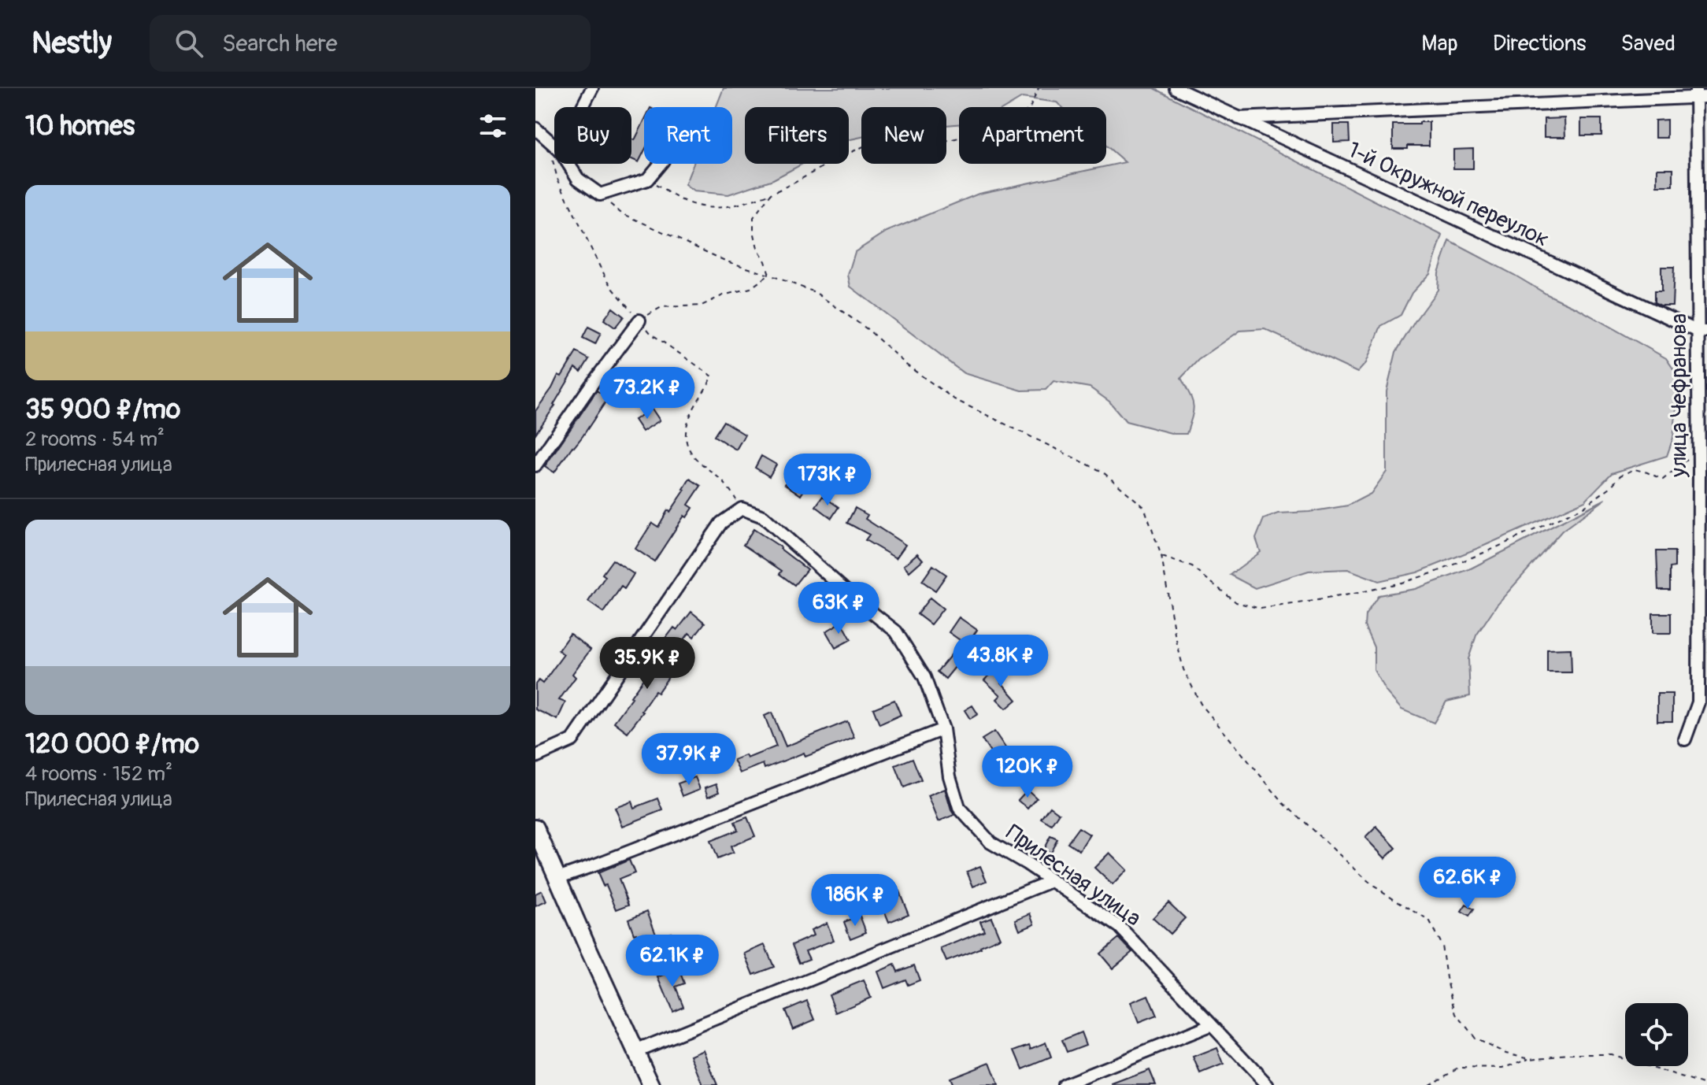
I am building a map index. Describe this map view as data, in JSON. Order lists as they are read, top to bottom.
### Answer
{
  "streets": {
    "street": ["1-й Окружной переулок", "улица Чефранова", "Прилесная улица"]
  },
  "crossings": [
    ["1-й Окружной переулок", "улица Чефранова"]
  ],
  "page": {
    "header": "Nestly",
    "search": "Search here",
    "nav": ["Map", "Directions", "Saved"],
    "heading": "10 homes",
    "chip": [
      "Buy",
      "Rent",
      "Filters",
      "New",
      "Apartment"
    ],
    "list": [
      {
        "name": "35 900 ₽/mo",
        "note": "2 rooms · 54 m² · Прилесная улица"
      },
      {
        "name": "120 000 ₽/mo",
        "note": "4 rooms · 152 m² · Прилесная улица"
      }
    ],
    "price": [
      "73.2K ₽",
      "173K ₽",
      "63K ₽",
      "43.8K ₽",
      "35.9K ₽",
      "37.9K ₽",
      "120K ₽",
      "62.6K ₽",
      "186K ₽",
      "62.1K ₽"
    ]
  }
}
